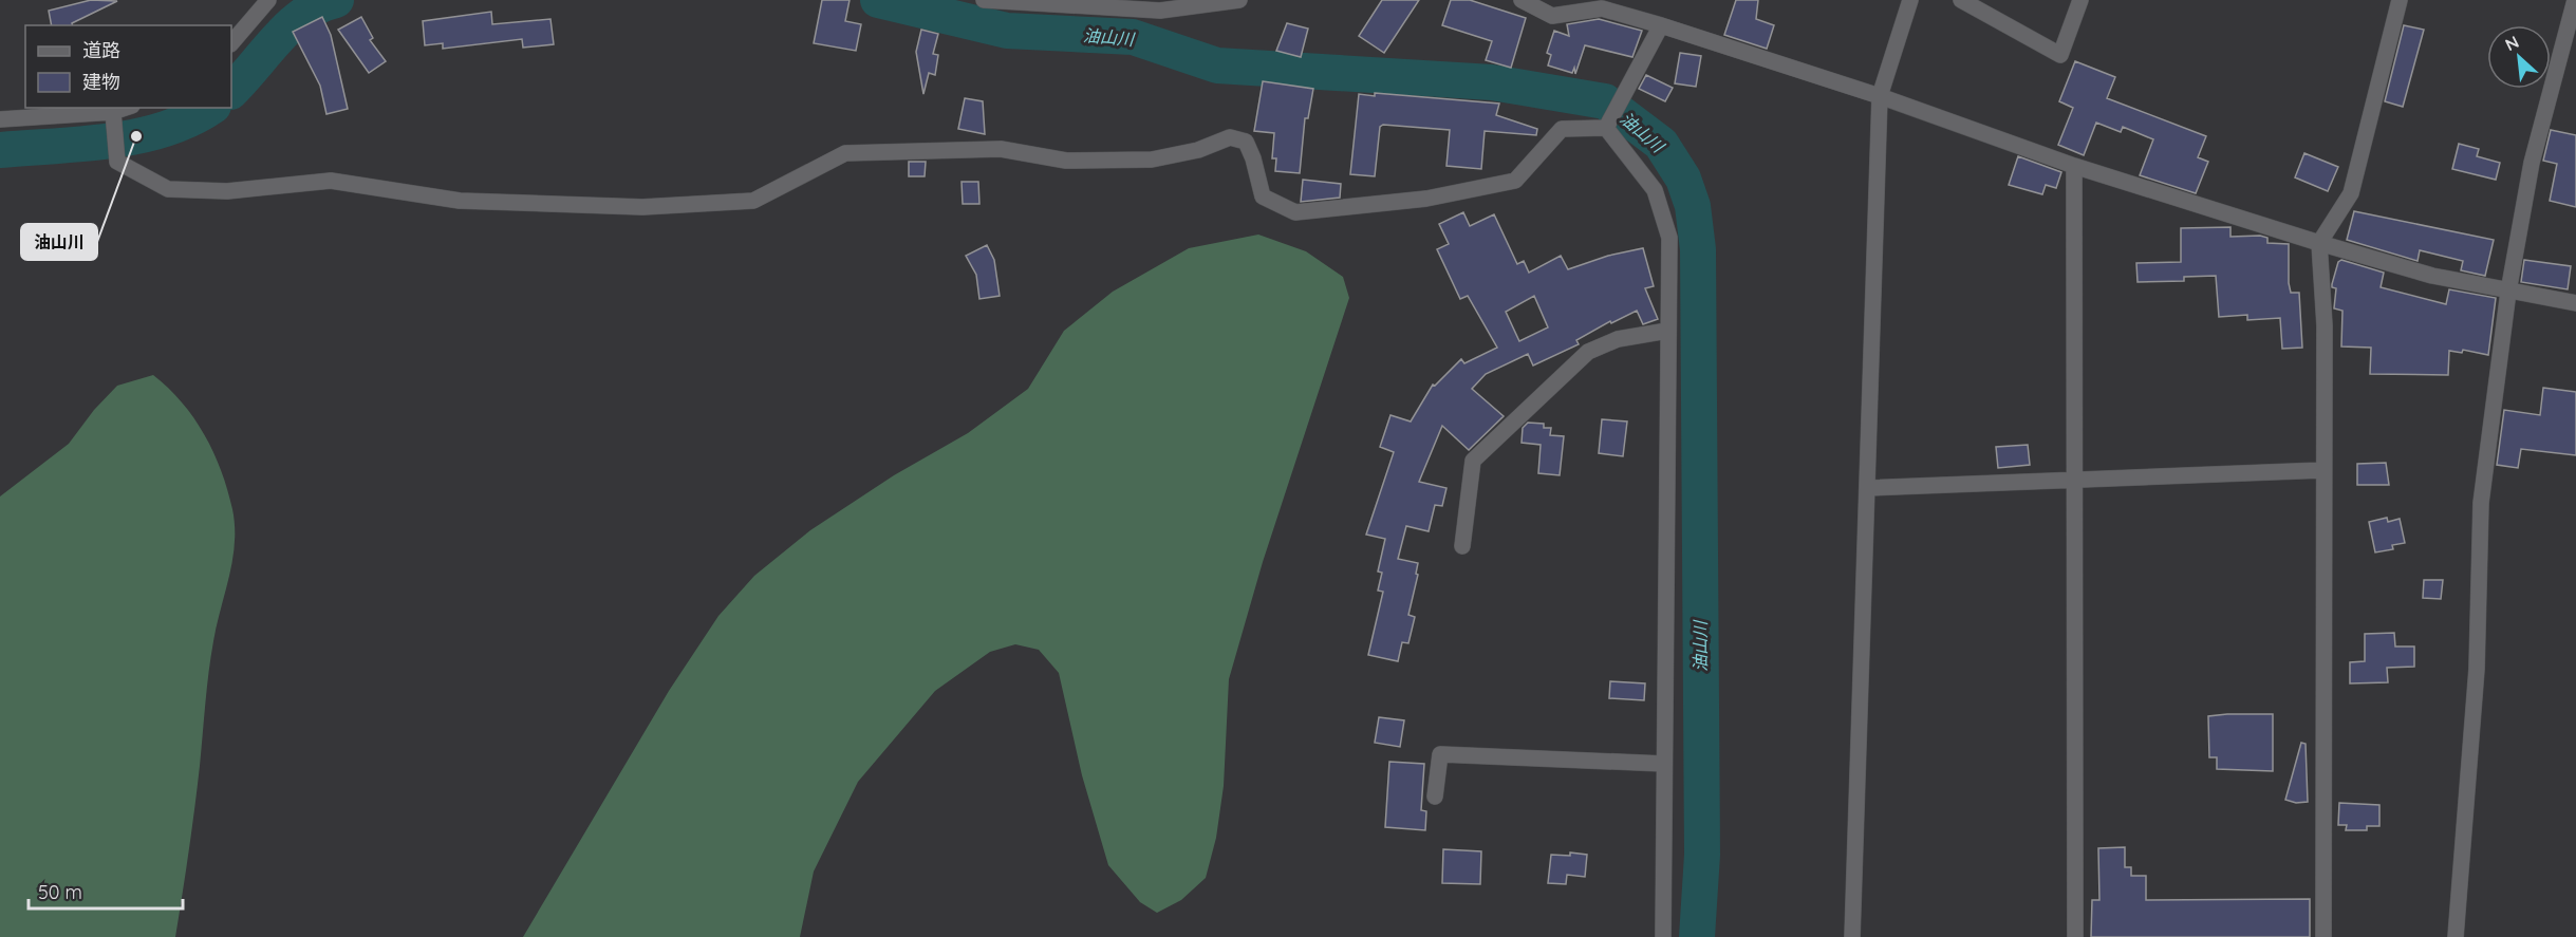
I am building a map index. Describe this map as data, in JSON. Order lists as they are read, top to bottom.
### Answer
{
  "water": ["油山川"],
  "places": ["油山川"],
  "legend": ["道路", "建物"],
  "scale_bar": "50 m",
  "north": "top left"
}
